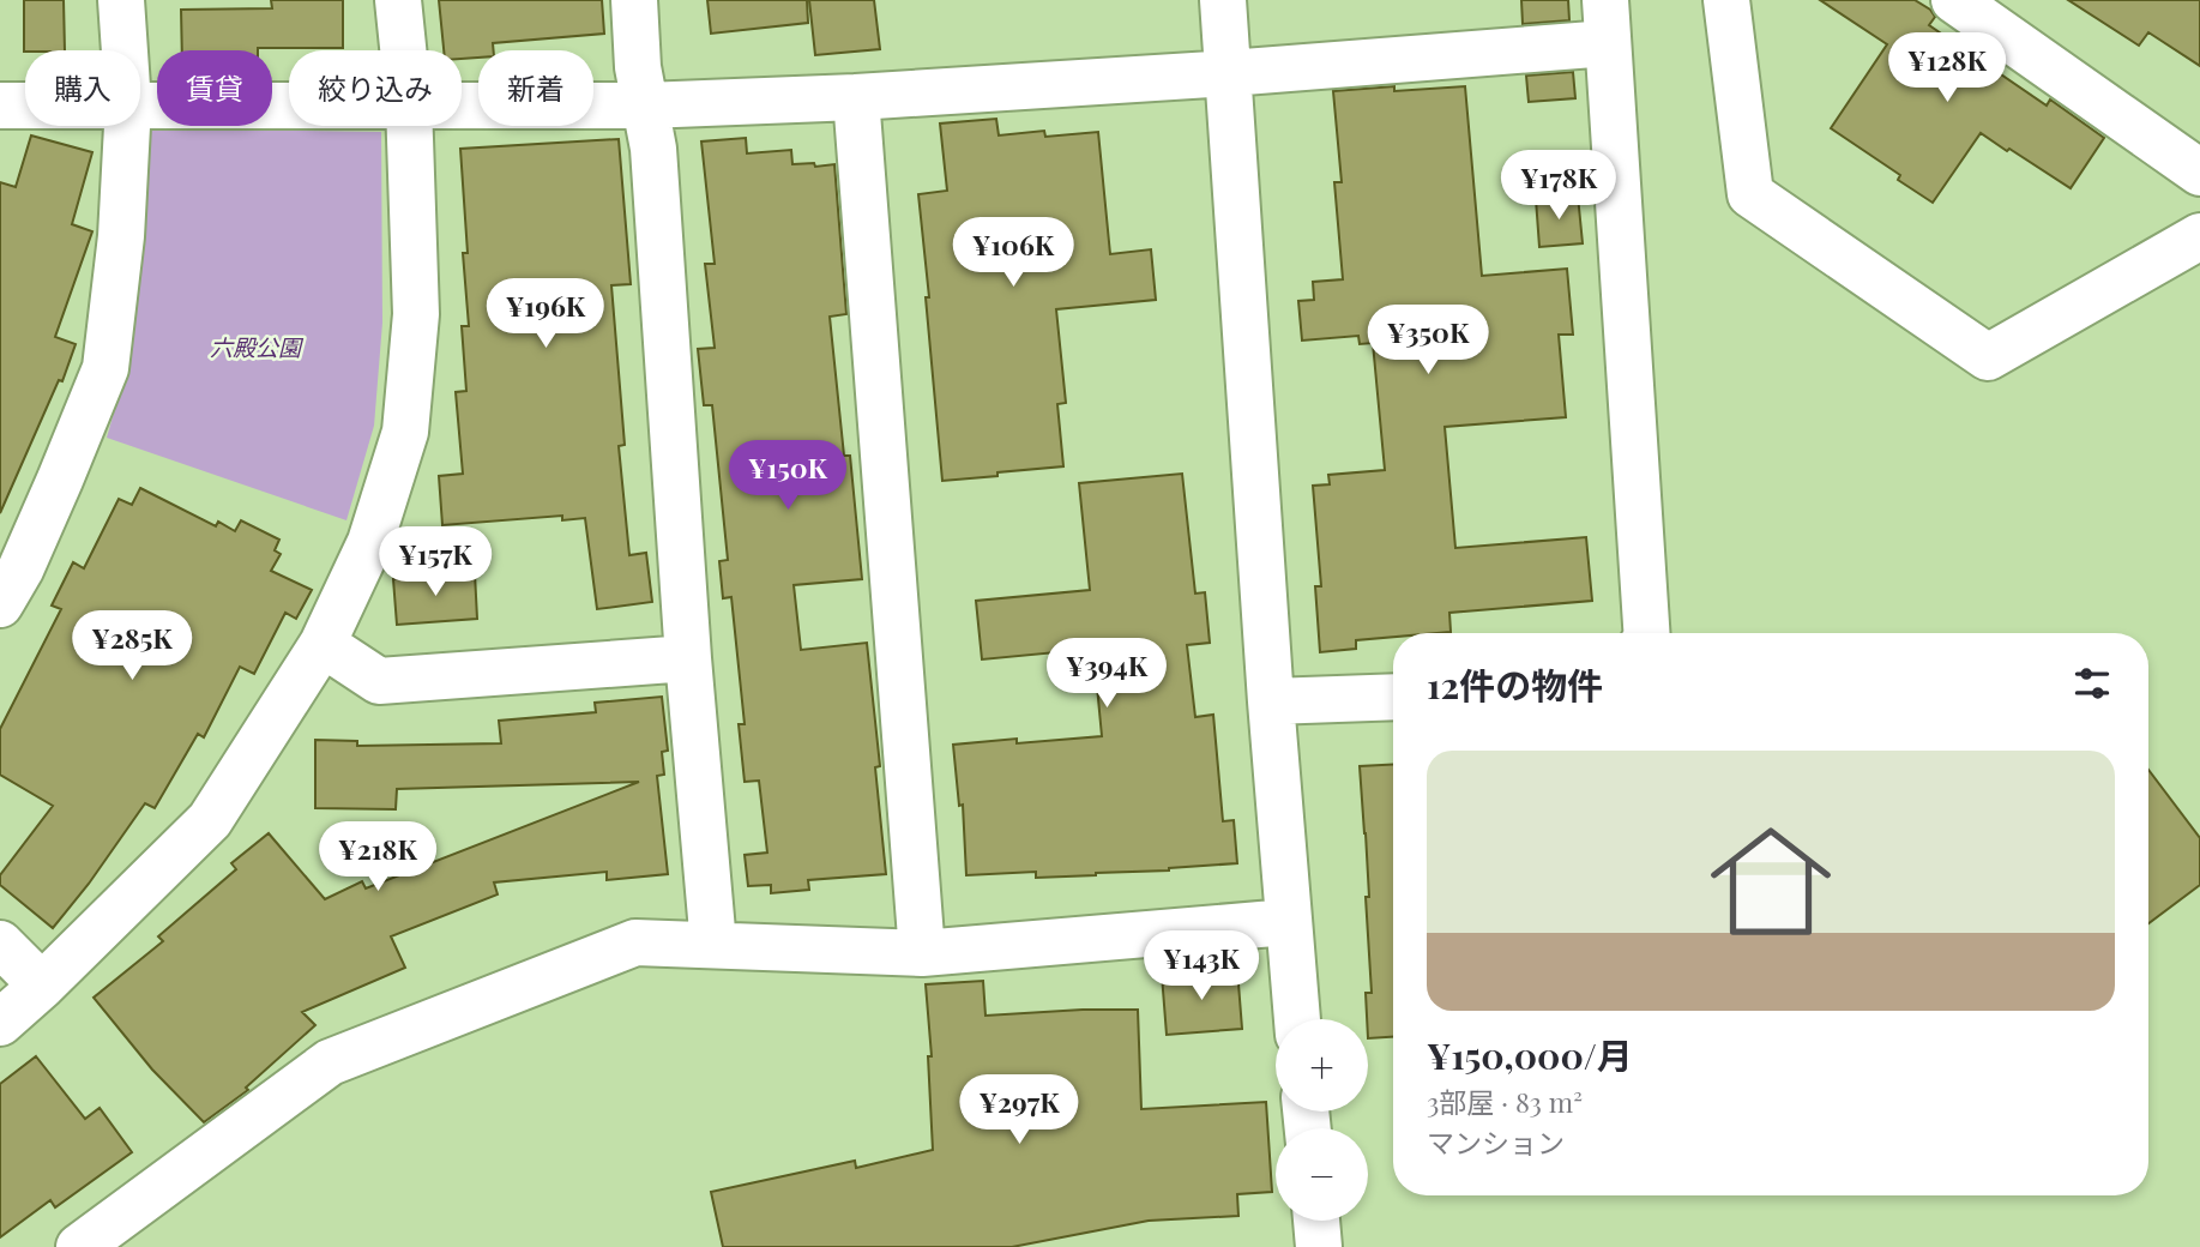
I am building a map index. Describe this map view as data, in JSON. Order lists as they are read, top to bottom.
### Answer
{
  "parks": ["六殿公園"],
  "page": {
    "price": [
      "¥128K",
      "¥178K",
      "¥106K",
      "¥196K",
      "¥350K",
      "¥150K",
      "¥157K",
      "¥285K",
      "¥394K",
      "¥218K",
      "¥143K",
      "¥297K"
    ],
    "chip": [
      "購入",
      "賃貸",
      "絞り込み",
      "新着"
    ],
    "heading": "12件の物件",
    "list": [
      {
        "name": "¥150,000/月",
        "note": "3部屋 · 83 m² · マンション"
      }
    ],
    "map_buttons": ["+", "−"]
  }
}
